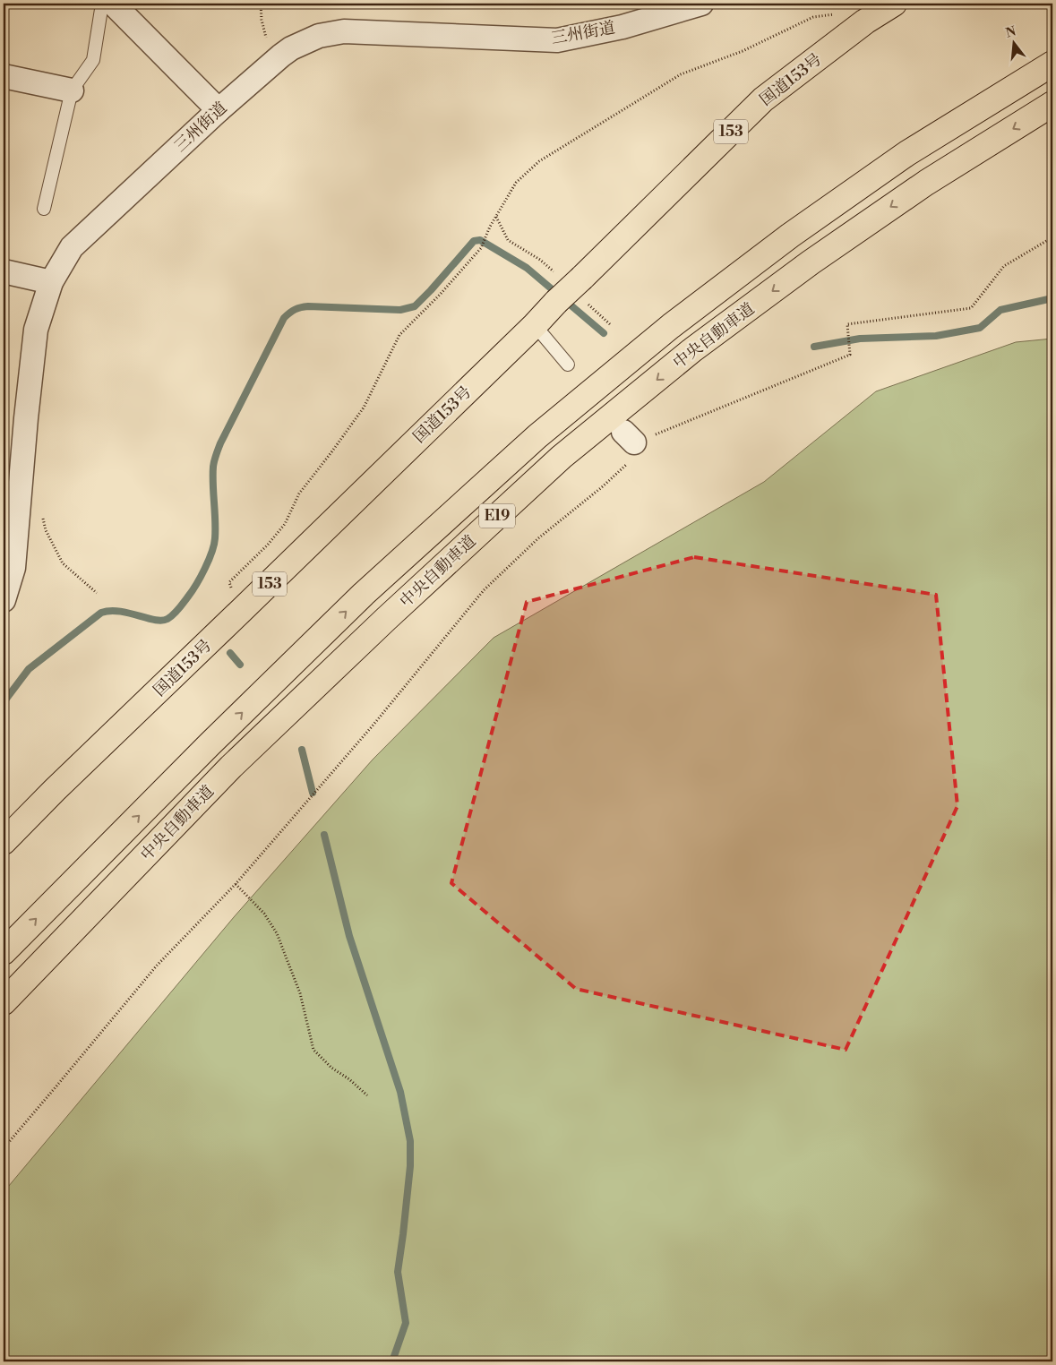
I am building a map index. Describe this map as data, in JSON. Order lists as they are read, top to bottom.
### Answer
{
  "streets": {
    "highway": [
      "国道153号",
      "153",
      "中央自動車道",
      "E19"
    ],
    "street": ["三州街道"]
  },
  "north": "top"
}
